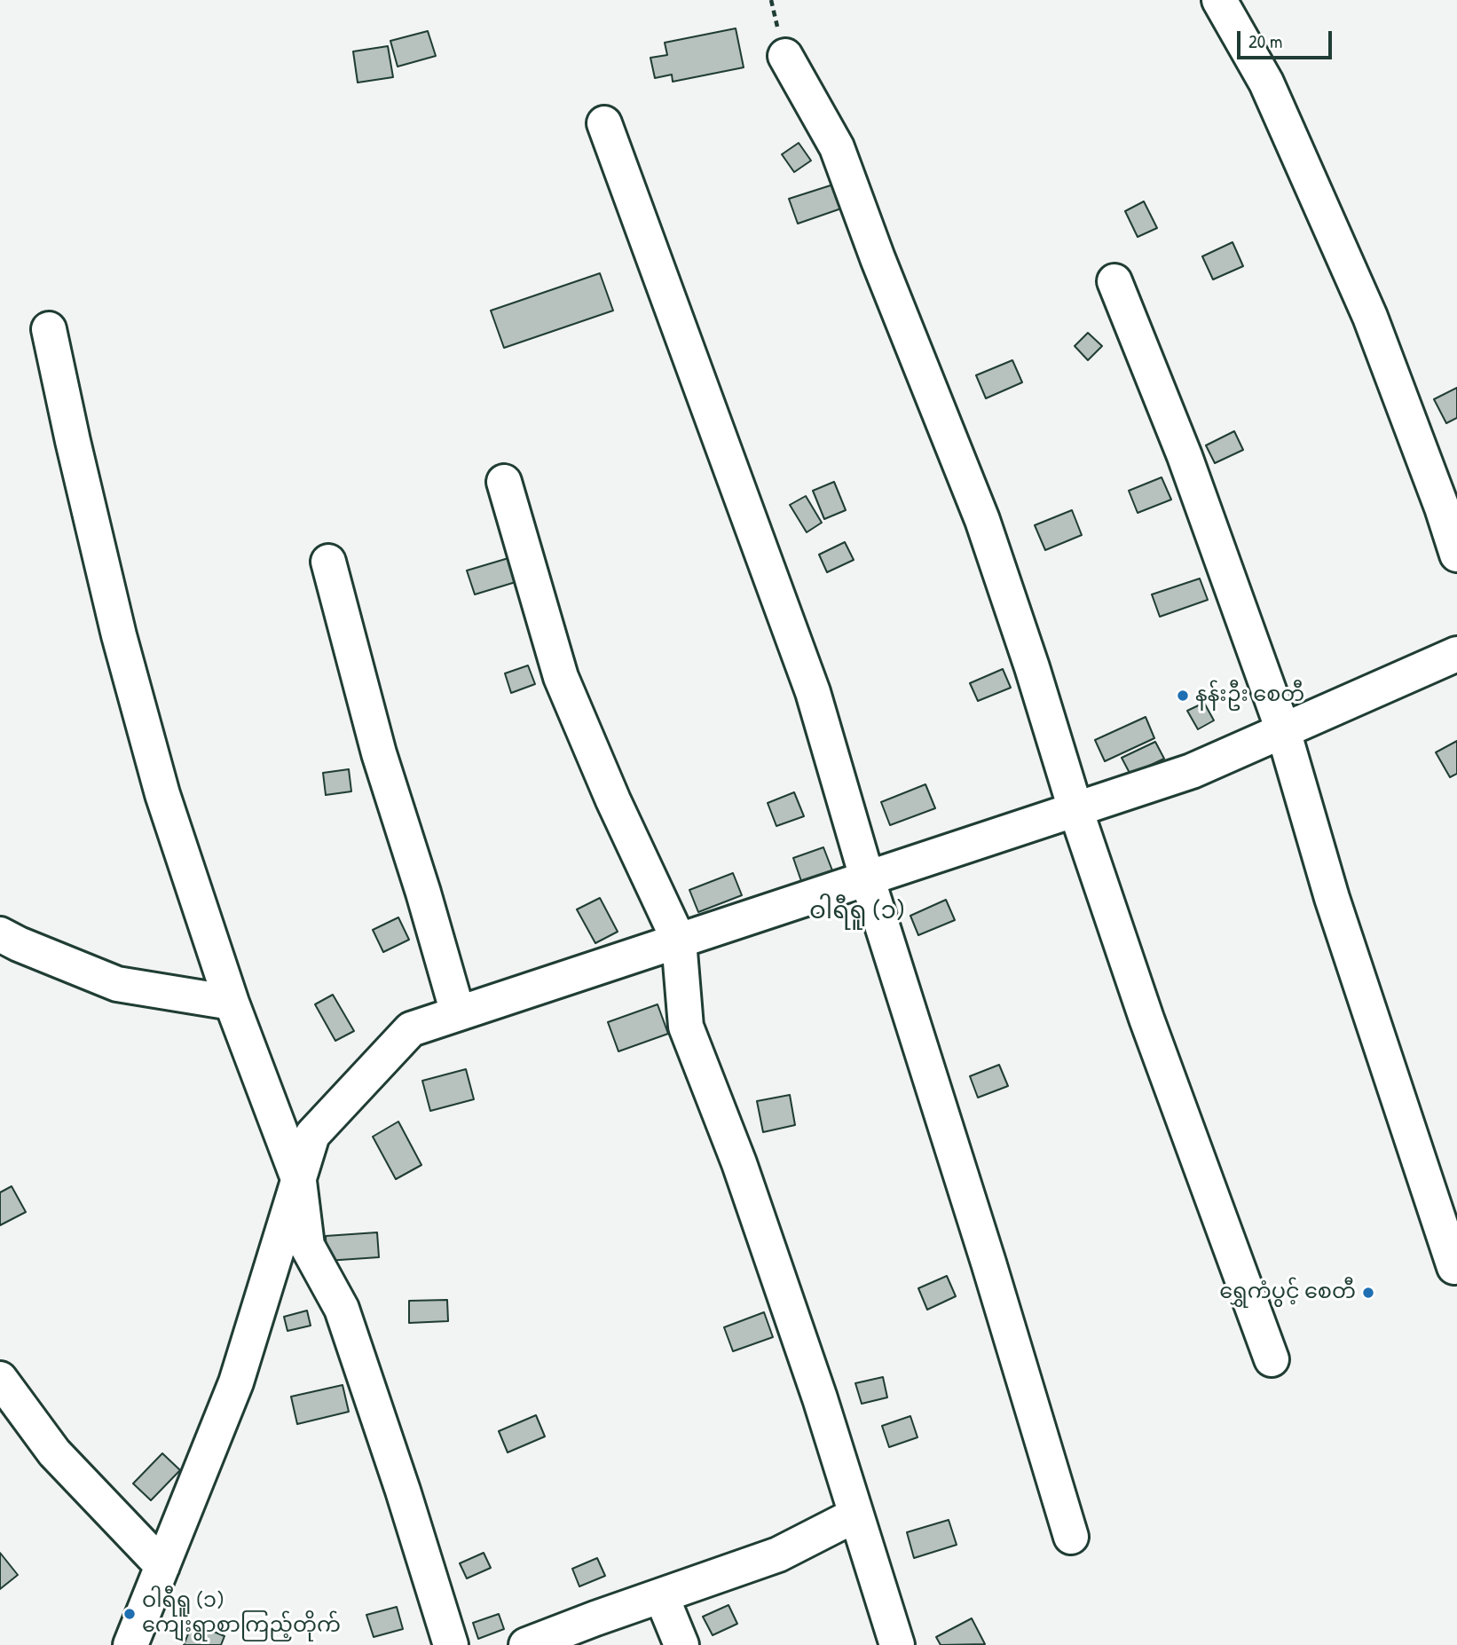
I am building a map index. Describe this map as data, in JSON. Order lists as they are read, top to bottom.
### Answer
{
  "districts": ["ဝါရီရူ (၁)"],
  "places": ["နန်းဦး စေတီ", "ရွှေကံပွင့် စေတီ", "ဝါရီရူ (၁) ကျေးရွာစာကြည့်တိုက်"],
  "scale_bar": "20 m"
}
